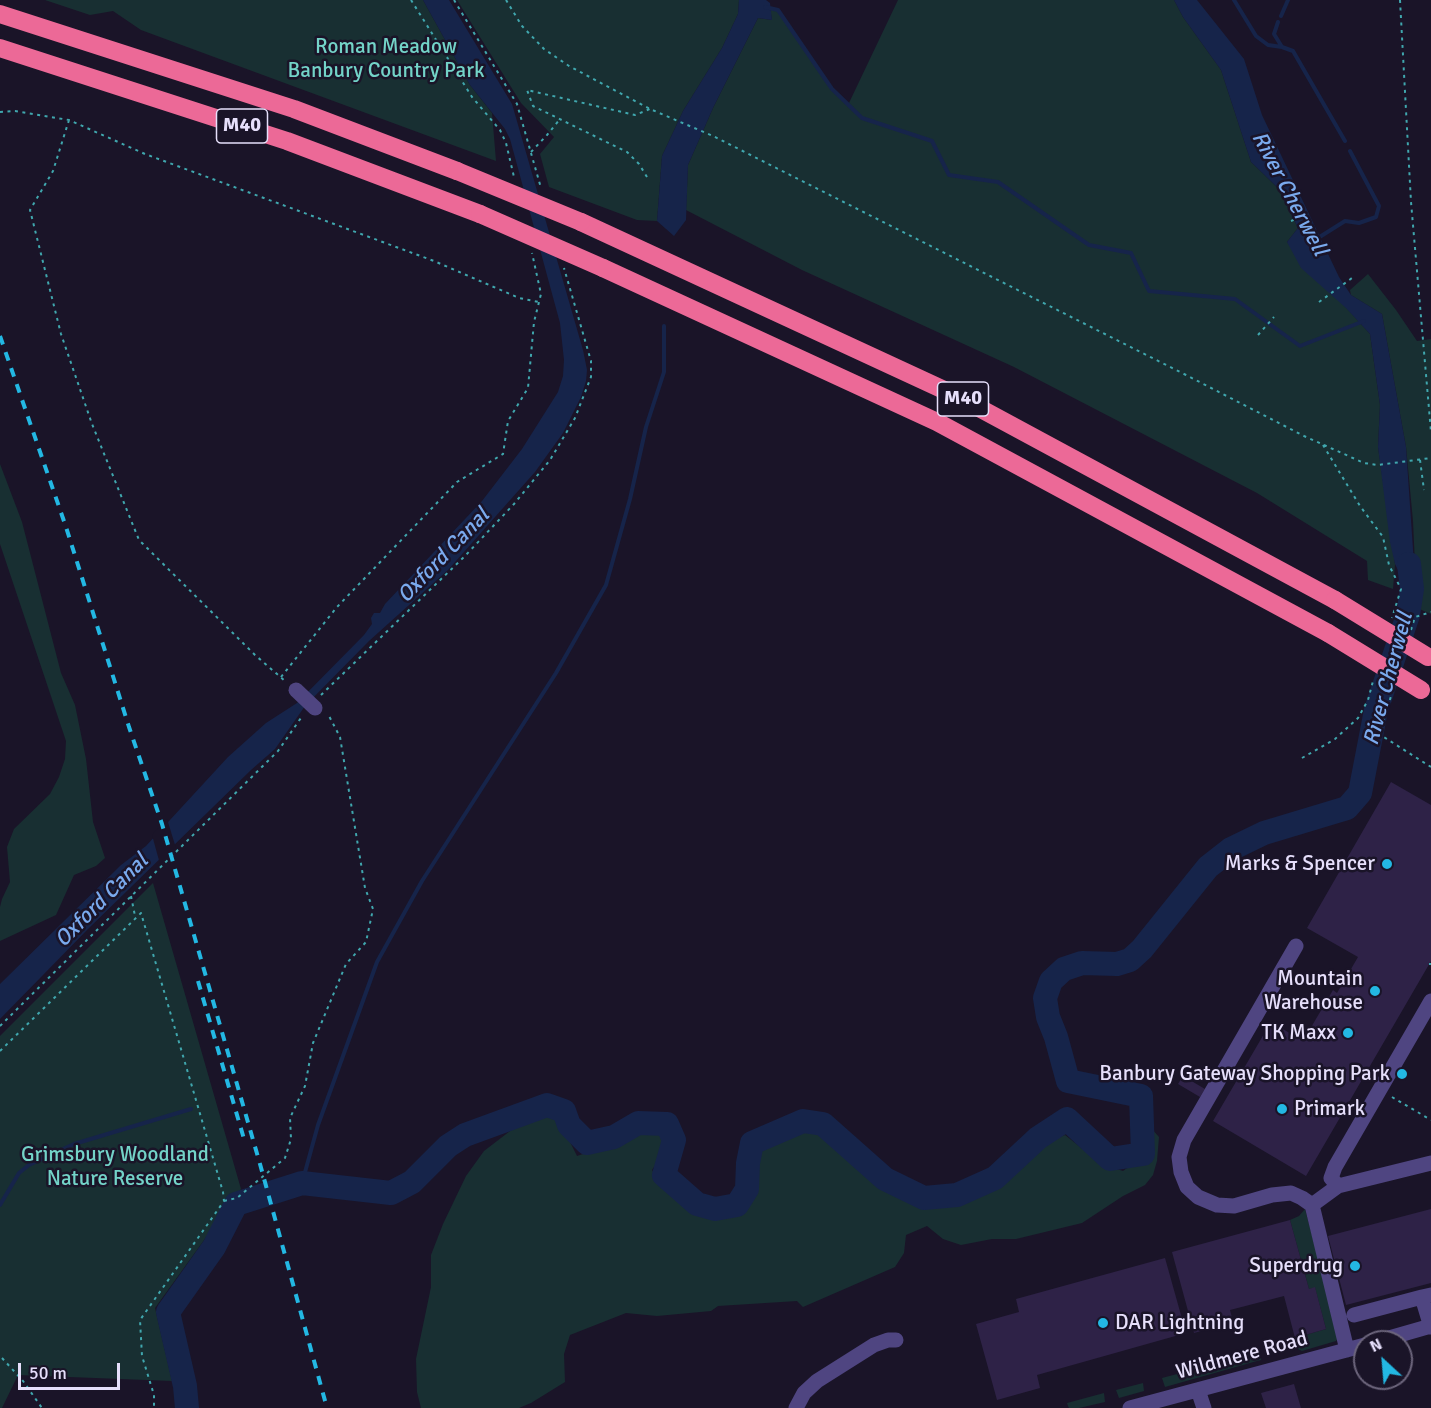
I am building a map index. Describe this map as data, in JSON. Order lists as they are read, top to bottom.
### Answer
{
  "streets": {
    "highway": ["M40"],
    "street": ["Wildmere Road"]
  },
  "water": ["River Cherwell", "Oxford Canal"],
  "parks": ["Roman Meadow Banbury Country Park", "Grimsbury Woodland Nature Reserve"],
  "places": [
    "Marks & Spencer",
    "Mountain Warehouse",
    "TK Maxx",
    "Banbury Gateway Shopping Park",
    "Primark",
    "Superdrug",
    "DAR Lightning"
  ],
  "scale_bar": "50 m",
  "north": "top left"
}
